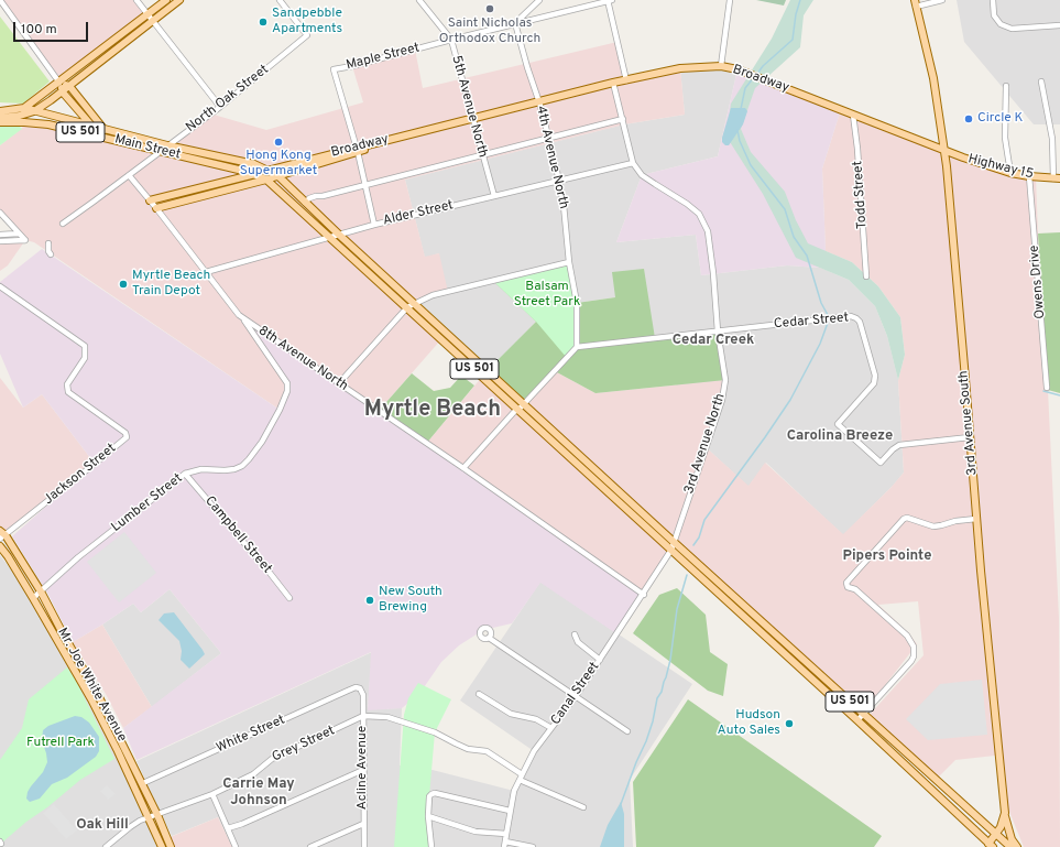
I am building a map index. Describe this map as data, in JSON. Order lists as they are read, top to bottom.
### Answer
{
  "streets": {
    "main road": [
      "Broadway",
      "US 501",
      "Main Street",
      "Highway 15",
      "3rd Avenue South",
      "Mr. Joe White Avenue"
    ],
    "street": [
      "Maple Street",
      "North Oak Street",
      "5th Avenue North",
      "4th Avenue North",
      "Todd Street",
      "Alder Street",
      "Owens Drive",
      "Cedar Street",
      "8th Avenue North",
      "3rd Avenue North",
      "Jackson Street",
      "Lumber Street",
      "Campbell Street",
      "Canal Street",
      "White Street",
      "Grey Street",
      "Acline Avenue"
    ]
  },
  "crossings": [
    ["Maple Street", "Broadway"],
    ["Maple Street", "5th Avenue North"],
    ["Maple Street", "4th Avenue North"],
    ["Broadway", "5th Avenue North"],
    ["Broadway", "US 501"],
    ["Broadway", "Main Street"],
    ["Broadway", "4th Avenue North"],
    ["Broadway", "Highway 15"],
    ["Broadway", "Todd Street"],
    ["Broadway", "8th Avenue North"],
    ["Broadway", "3rd Avenue South"],
    ["Broadway", "3rd Avenue North"],
    ["North Oak Street", "Main Street"],
    ["North Oak Street", "8th Avenue North"],
    ["5th Avenue North", "Alder Street"],
    ["US 501", "Main Street"],
    ["US 501", "Alder Street"],
    ["US 501", "3rd Avenue South"],
    ["US 501", "3rd Avenue North"],
    ["US 501", "Canal Street"],
    ["4th Avenue North", "Alder Street"],
    ["4th Avenue North", "Cedar Street"],
    ["Highway 15", "Owens Drive"],
    ["Highway 15", "3rd Avenue South"],
    ["Alder Street", "8th Avenue North"],
    ["Alder Street", "3rd Avenue North"],
    ["Cedar Street", "3rd Avenue South"],
    ["Cedar Street", "3rd Avenue North"],
    ["8th Avenue North", "Lumber Street"],
    ["8th Avenue North", "Canal Street"],
    ["3rd Avenue North", "Canal Street"],
    ["Jackson Street", "Mr. Joe White Avenue"],
    ["Lumber Street", "Campbell Street"],
    ["Lumber Street", "Mr. Joe White Avenue"],
    ["Mr. Joe White Avenue", "White Street"],
    ["Mr. Joe White Avenue", "Grey Street"],
    ["White Street", "Acline Avenue"],
    ["Grey Street", "Acline Avenue"]
  ],
  "districts": [
    "Cedar Creek",
    "Myrtle Beach",
    "Carolina Breeze",
    "Pipers Pointe",
    "Carrie May Johnson",
    "Oak Hill"
  ],
  "parks": ["Balsam Street Park", "Futrell Park"],
  "places": [
    "Saint Nicholas Orthodox Church",
    "Sandpebble Apartments",
    "Circle K",
    "Hong Kong Supermarket",
    "Myrtle Beach Train Depot",
    "New South Brewing",
    "Hudson Auto Sales"
  ],
  "scale_bar": "100 m"
}
